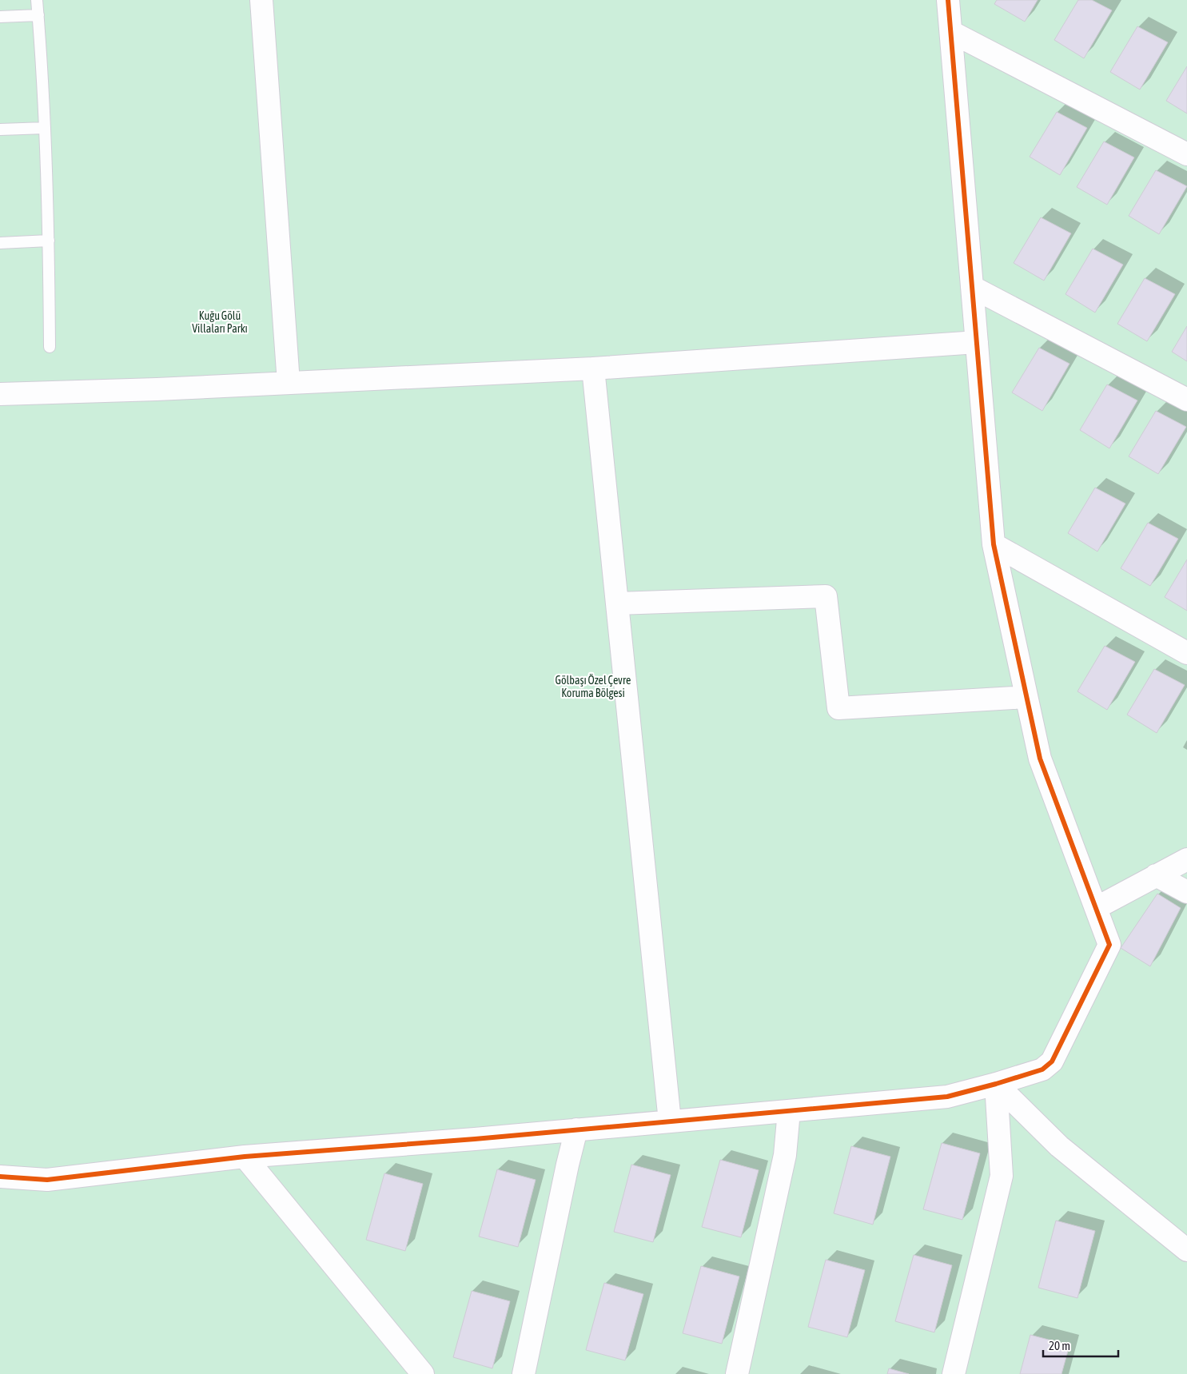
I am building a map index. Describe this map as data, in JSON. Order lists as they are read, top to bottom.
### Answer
{
  "parks": ["Kuğu Gölü Villaları Parkı", "Gölbaşı Özel Çevre Koruma Bölgesi"],
  "scale_bar": "20 m"
}
